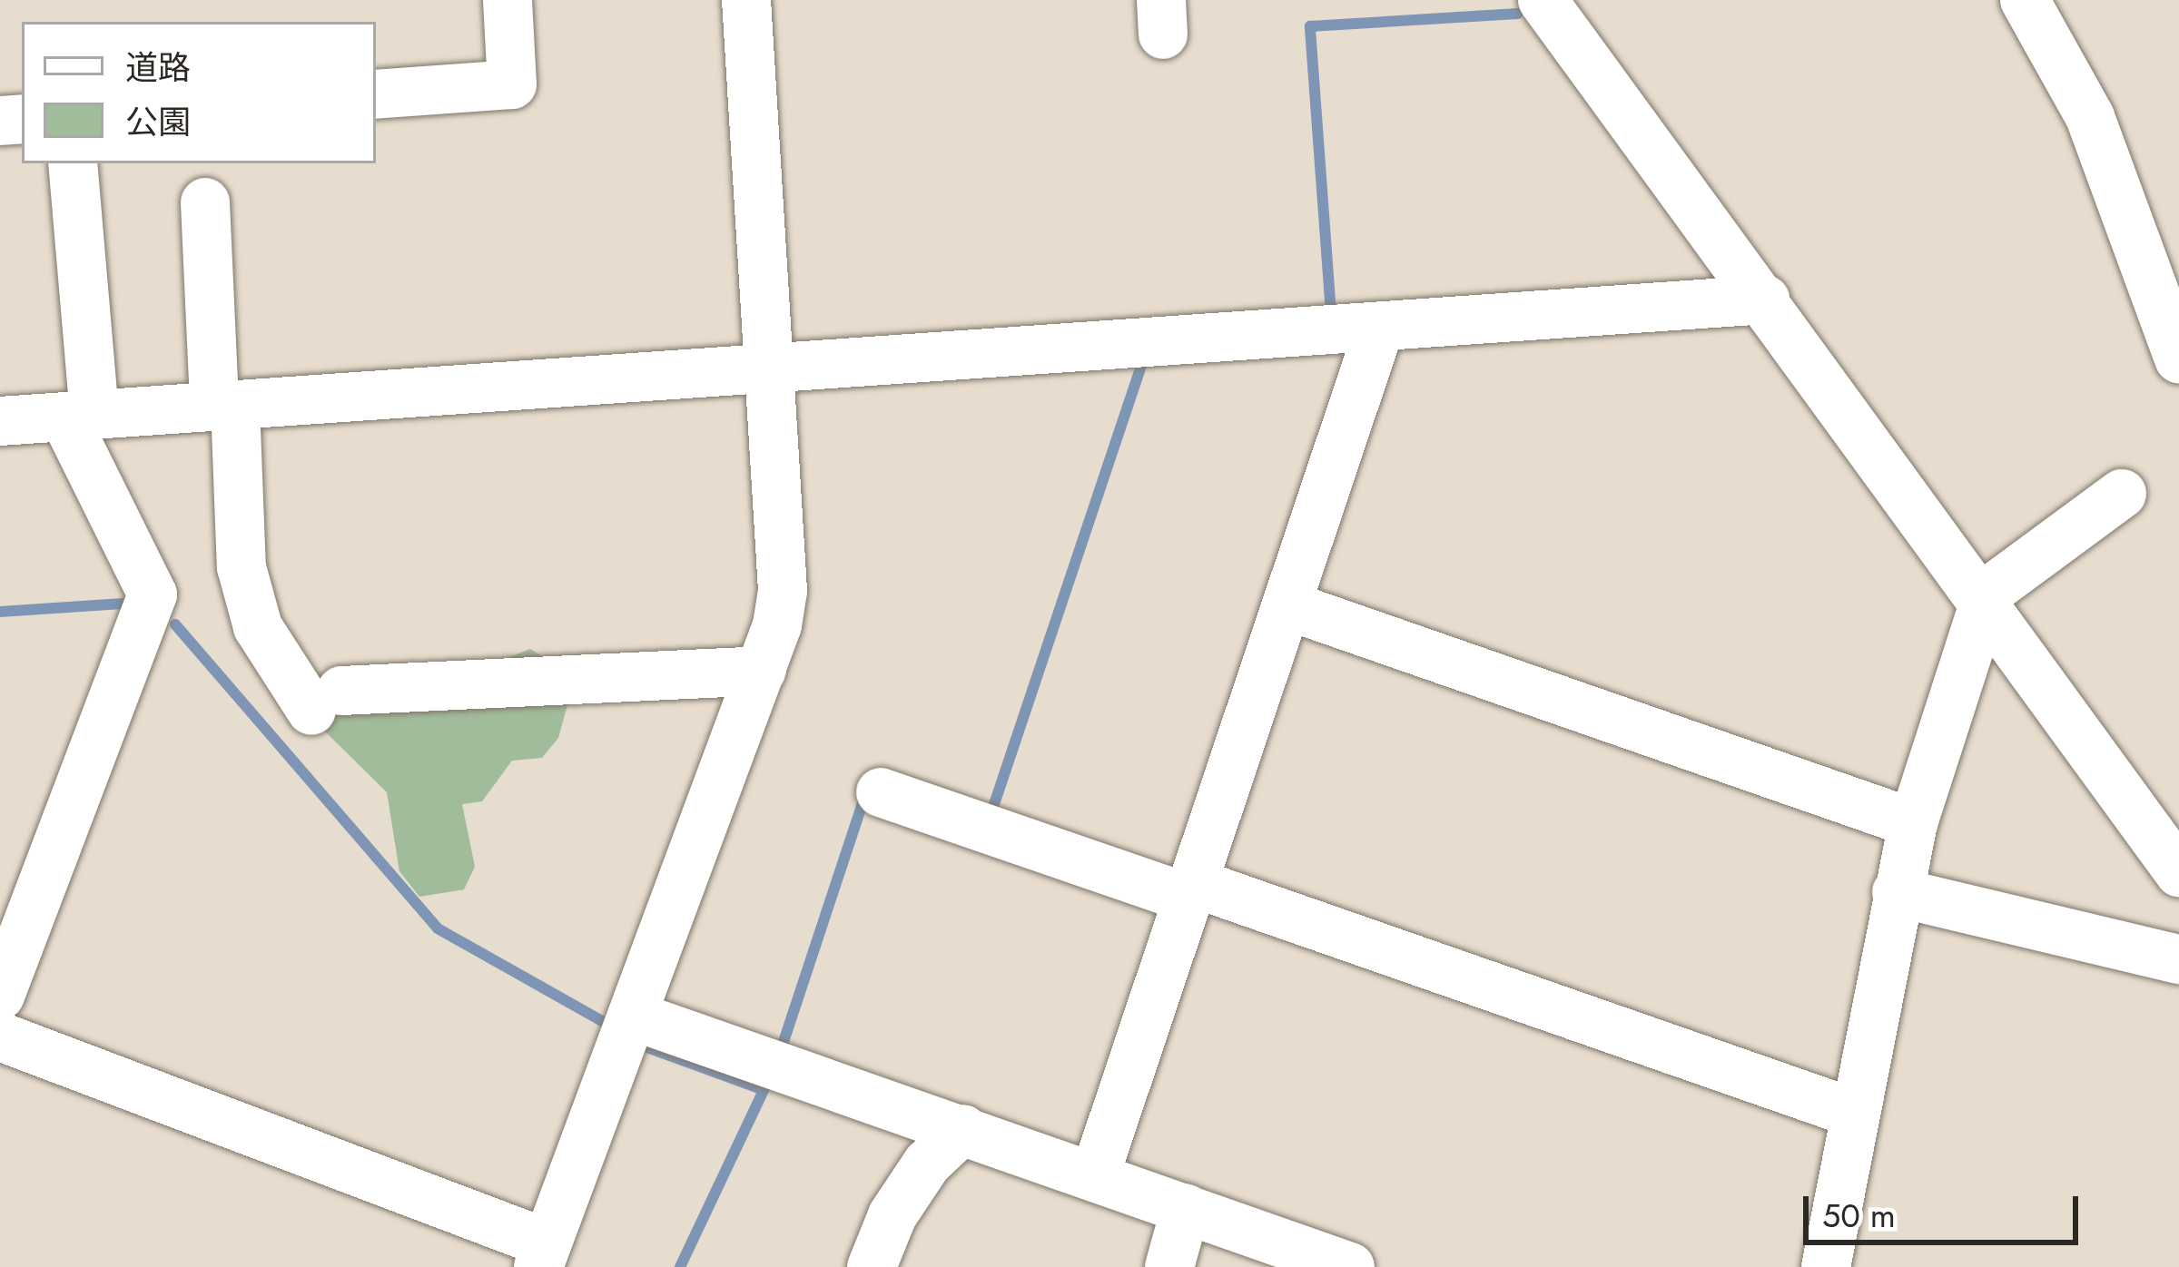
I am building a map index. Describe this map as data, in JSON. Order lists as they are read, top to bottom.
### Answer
{
  "legend": ["道路", "公園"],
  "scale_bar": "50 m"
}
